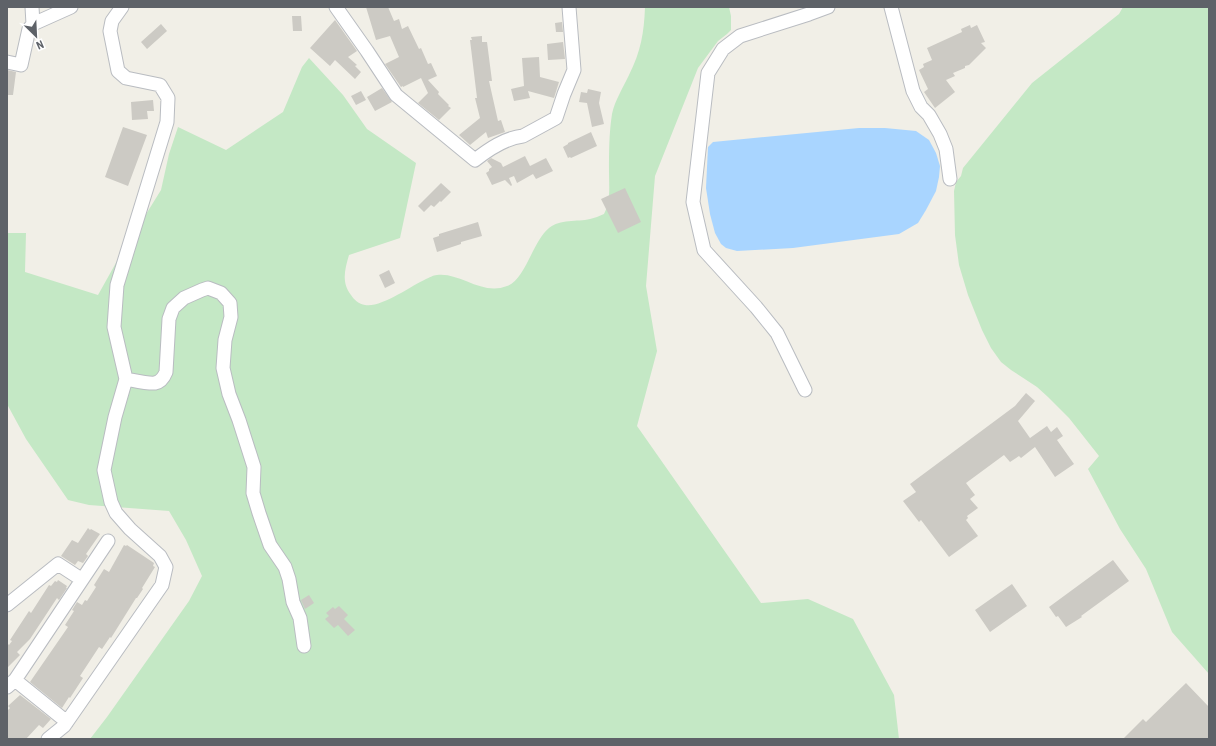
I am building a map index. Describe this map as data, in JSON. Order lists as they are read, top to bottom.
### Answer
{
  "north": "bottom right"
}
